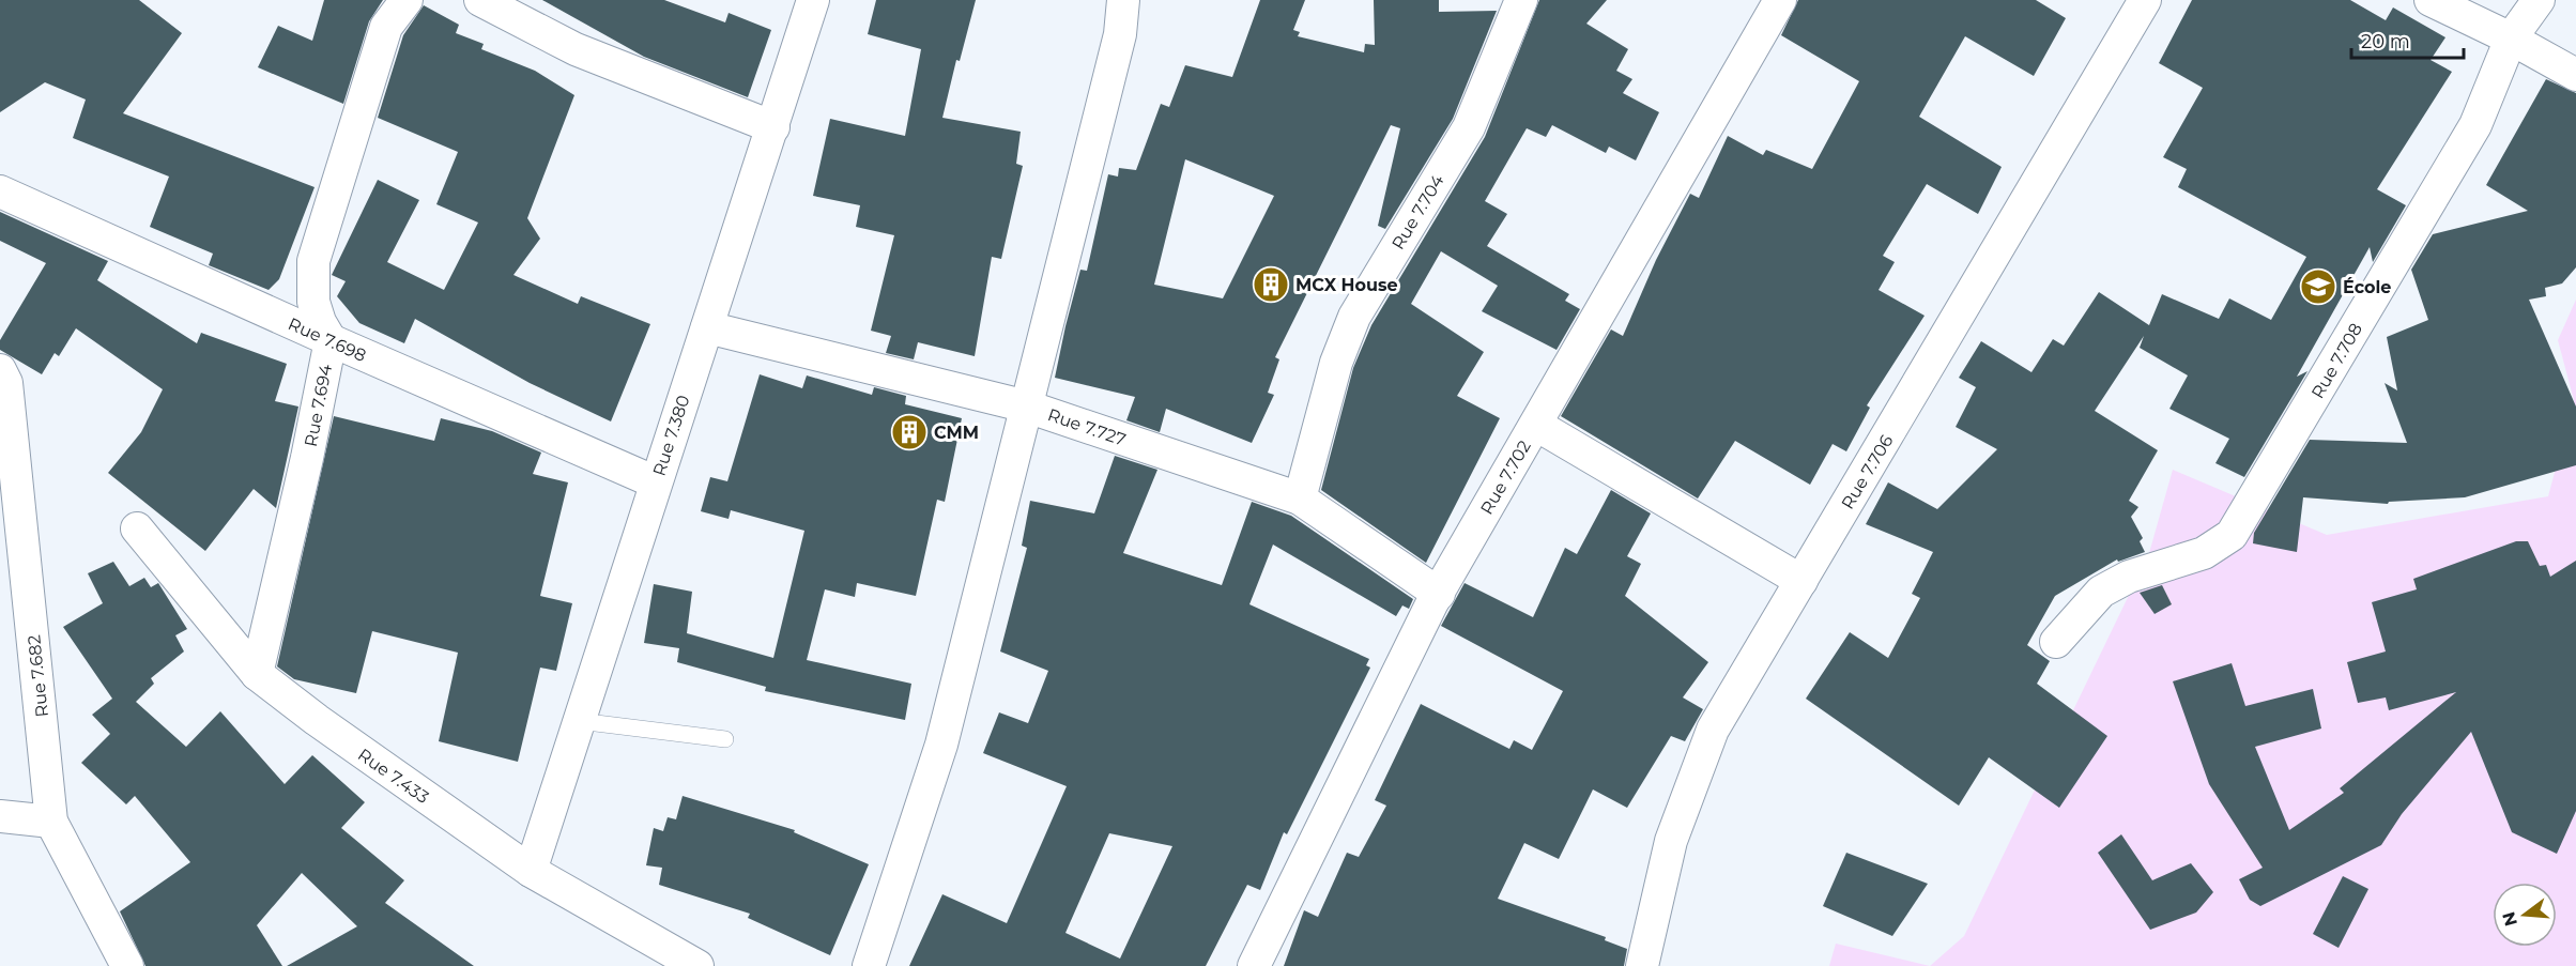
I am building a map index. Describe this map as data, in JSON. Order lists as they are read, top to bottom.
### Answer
{
  "streets": {
    "street": [
      "Rue 7.704",
      "Rue 7.698",
      "Rue 7.708",
      "Rue 7.694",
      "Rue 7.727",
      "Rue 7.380",
      "Rue 7.706",
      "Rue 7.702",
      "Rue 7.682",
      "Rue 7.433"
    ]
  },
  "crossings": [
    ["Rue 7.704", "Rue 7.727"],
    ["Rue 7.698", "Rue 7.694"],
    ["Rue 7.698", "Rue 7.380"],
    ["Rue 7.694", "Rue 7.433"],
    ["Rue 7.727", "Rue 7.380"],
    ["Rue 7.727", "Rue 7.702"],
    ["Rue 7.380", "Rue 7.433"]
  ],
  "places": {
    "building": ["MCX House", "CMM"],
    "school or university": ["École"]
  },
  "scale_bar": "20 m",
  "north": "left"
}
